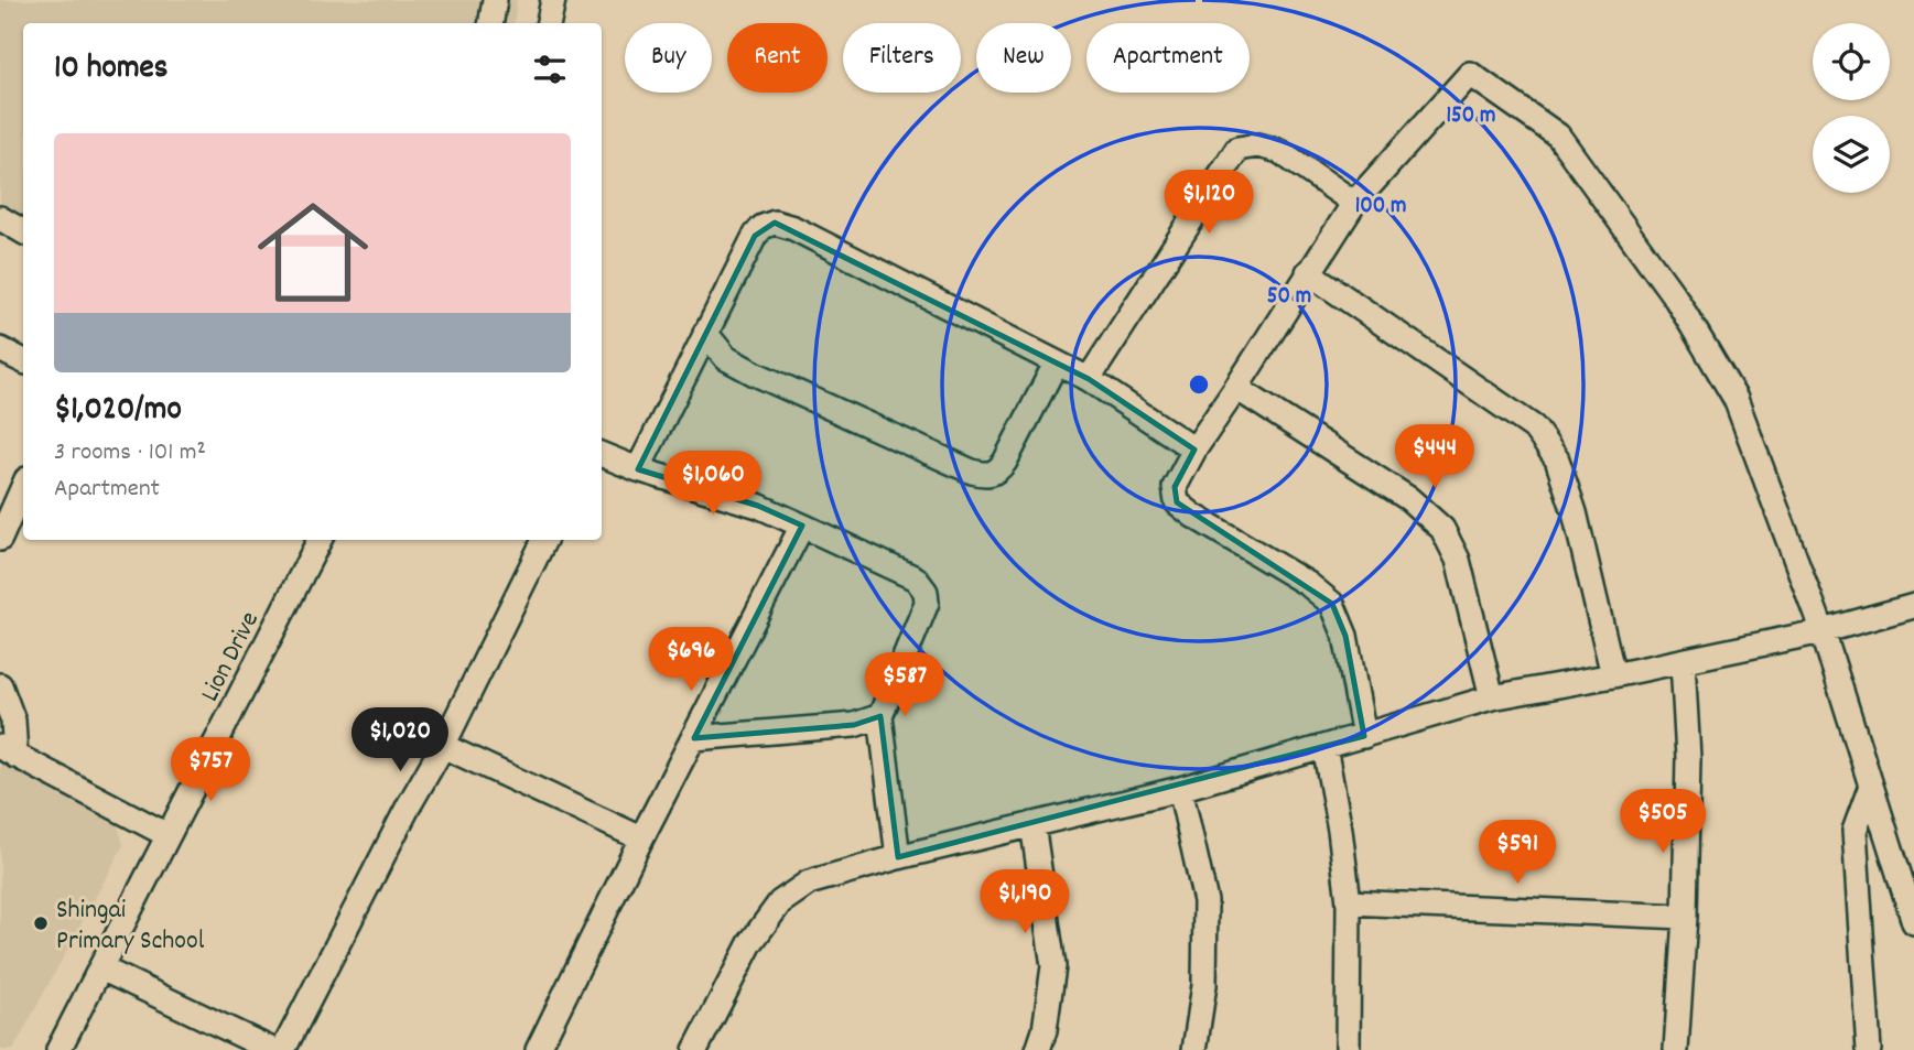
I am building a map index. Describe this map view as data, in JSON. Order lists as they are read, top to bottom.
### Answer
{
  "streets": {
    "street": ["Lion Drive"]
  },
  "places": ["Shingai Primary School"],
  "page": {
    "chip": [
      "Buy",
      "Rent",
      "Filters",
      "New",
      "Apartment"
    ],
    "heading": "10 homes",
    "list": [
      {
        "name": "$1,020/mo",
        "note": "3 rooms · 101 m² · Apartment"
      }
    ],
    "price": [
      "$1,120",
      "$444",
      "$1,060",
      "$696",
      "$587",
      "$1,020",
      "$757",
      "$505",
      "$591",
      "$1,190"
    ]
  },
  "rings": ["150 m", "100 m", "50 m"]
}
